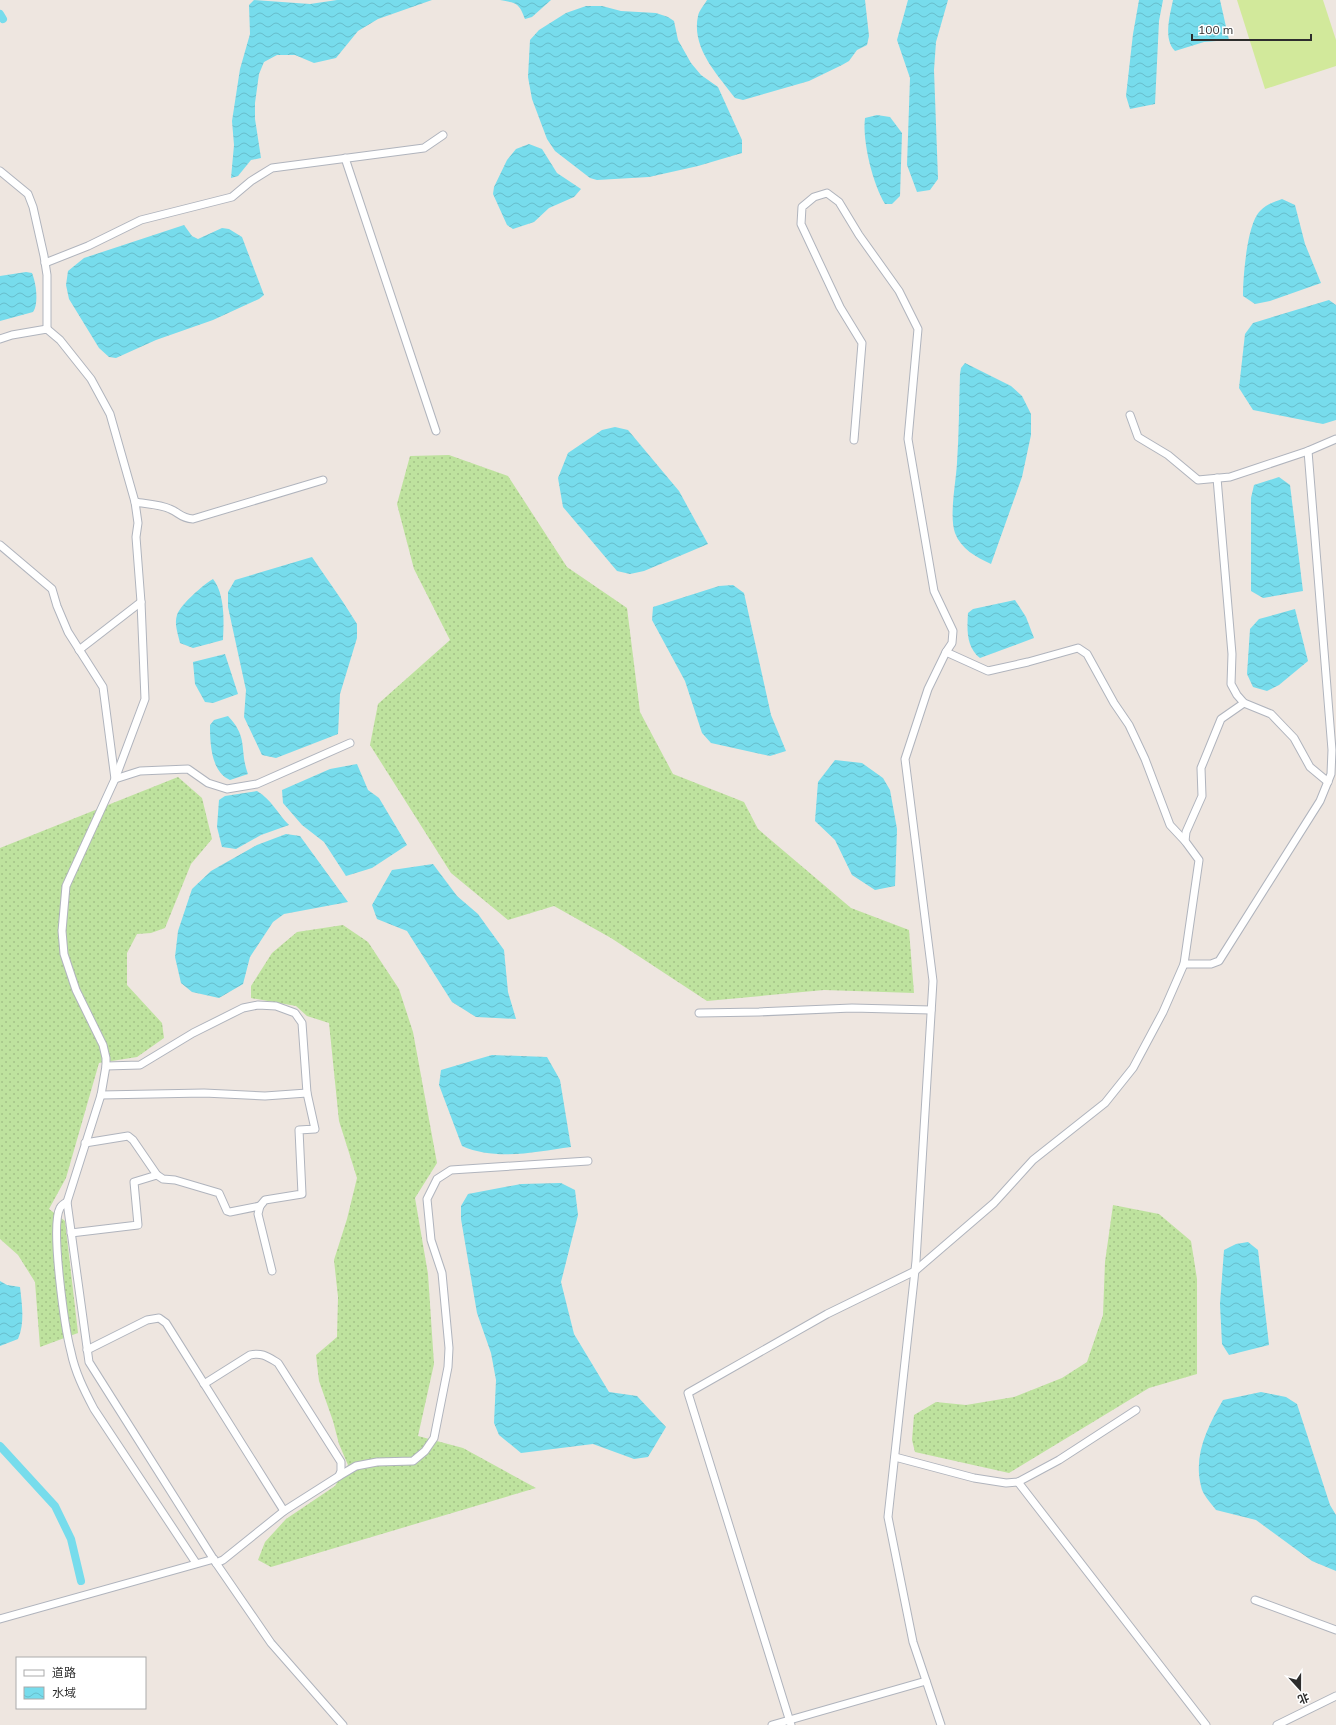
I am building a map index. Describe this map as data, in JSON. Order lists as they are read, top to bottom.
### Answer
{
  "legend": ["道路", "水域"],
  "scale_bar": "100 m",
  "north": "bottom"
}
